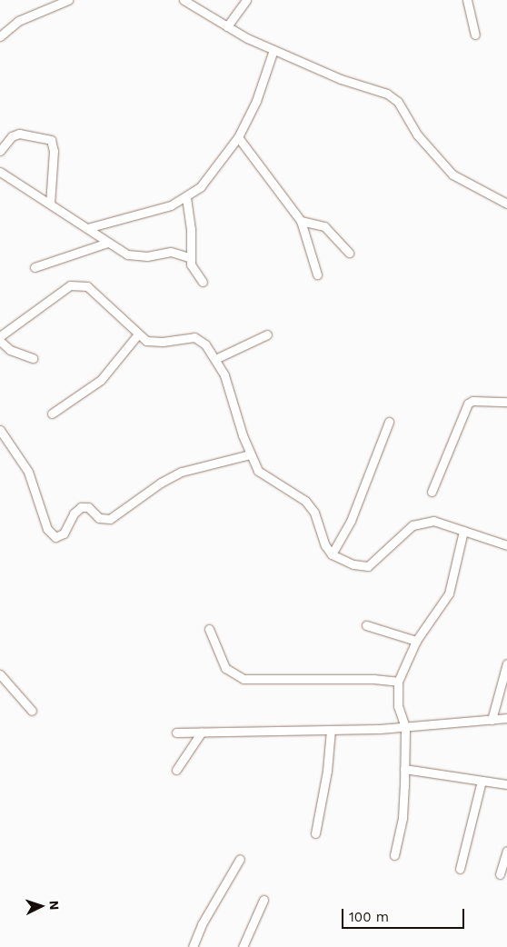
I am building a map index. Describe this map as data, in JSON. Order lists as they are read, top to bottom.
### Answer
{
  "scale_bar": "100 m",
  "north": "right"
}
